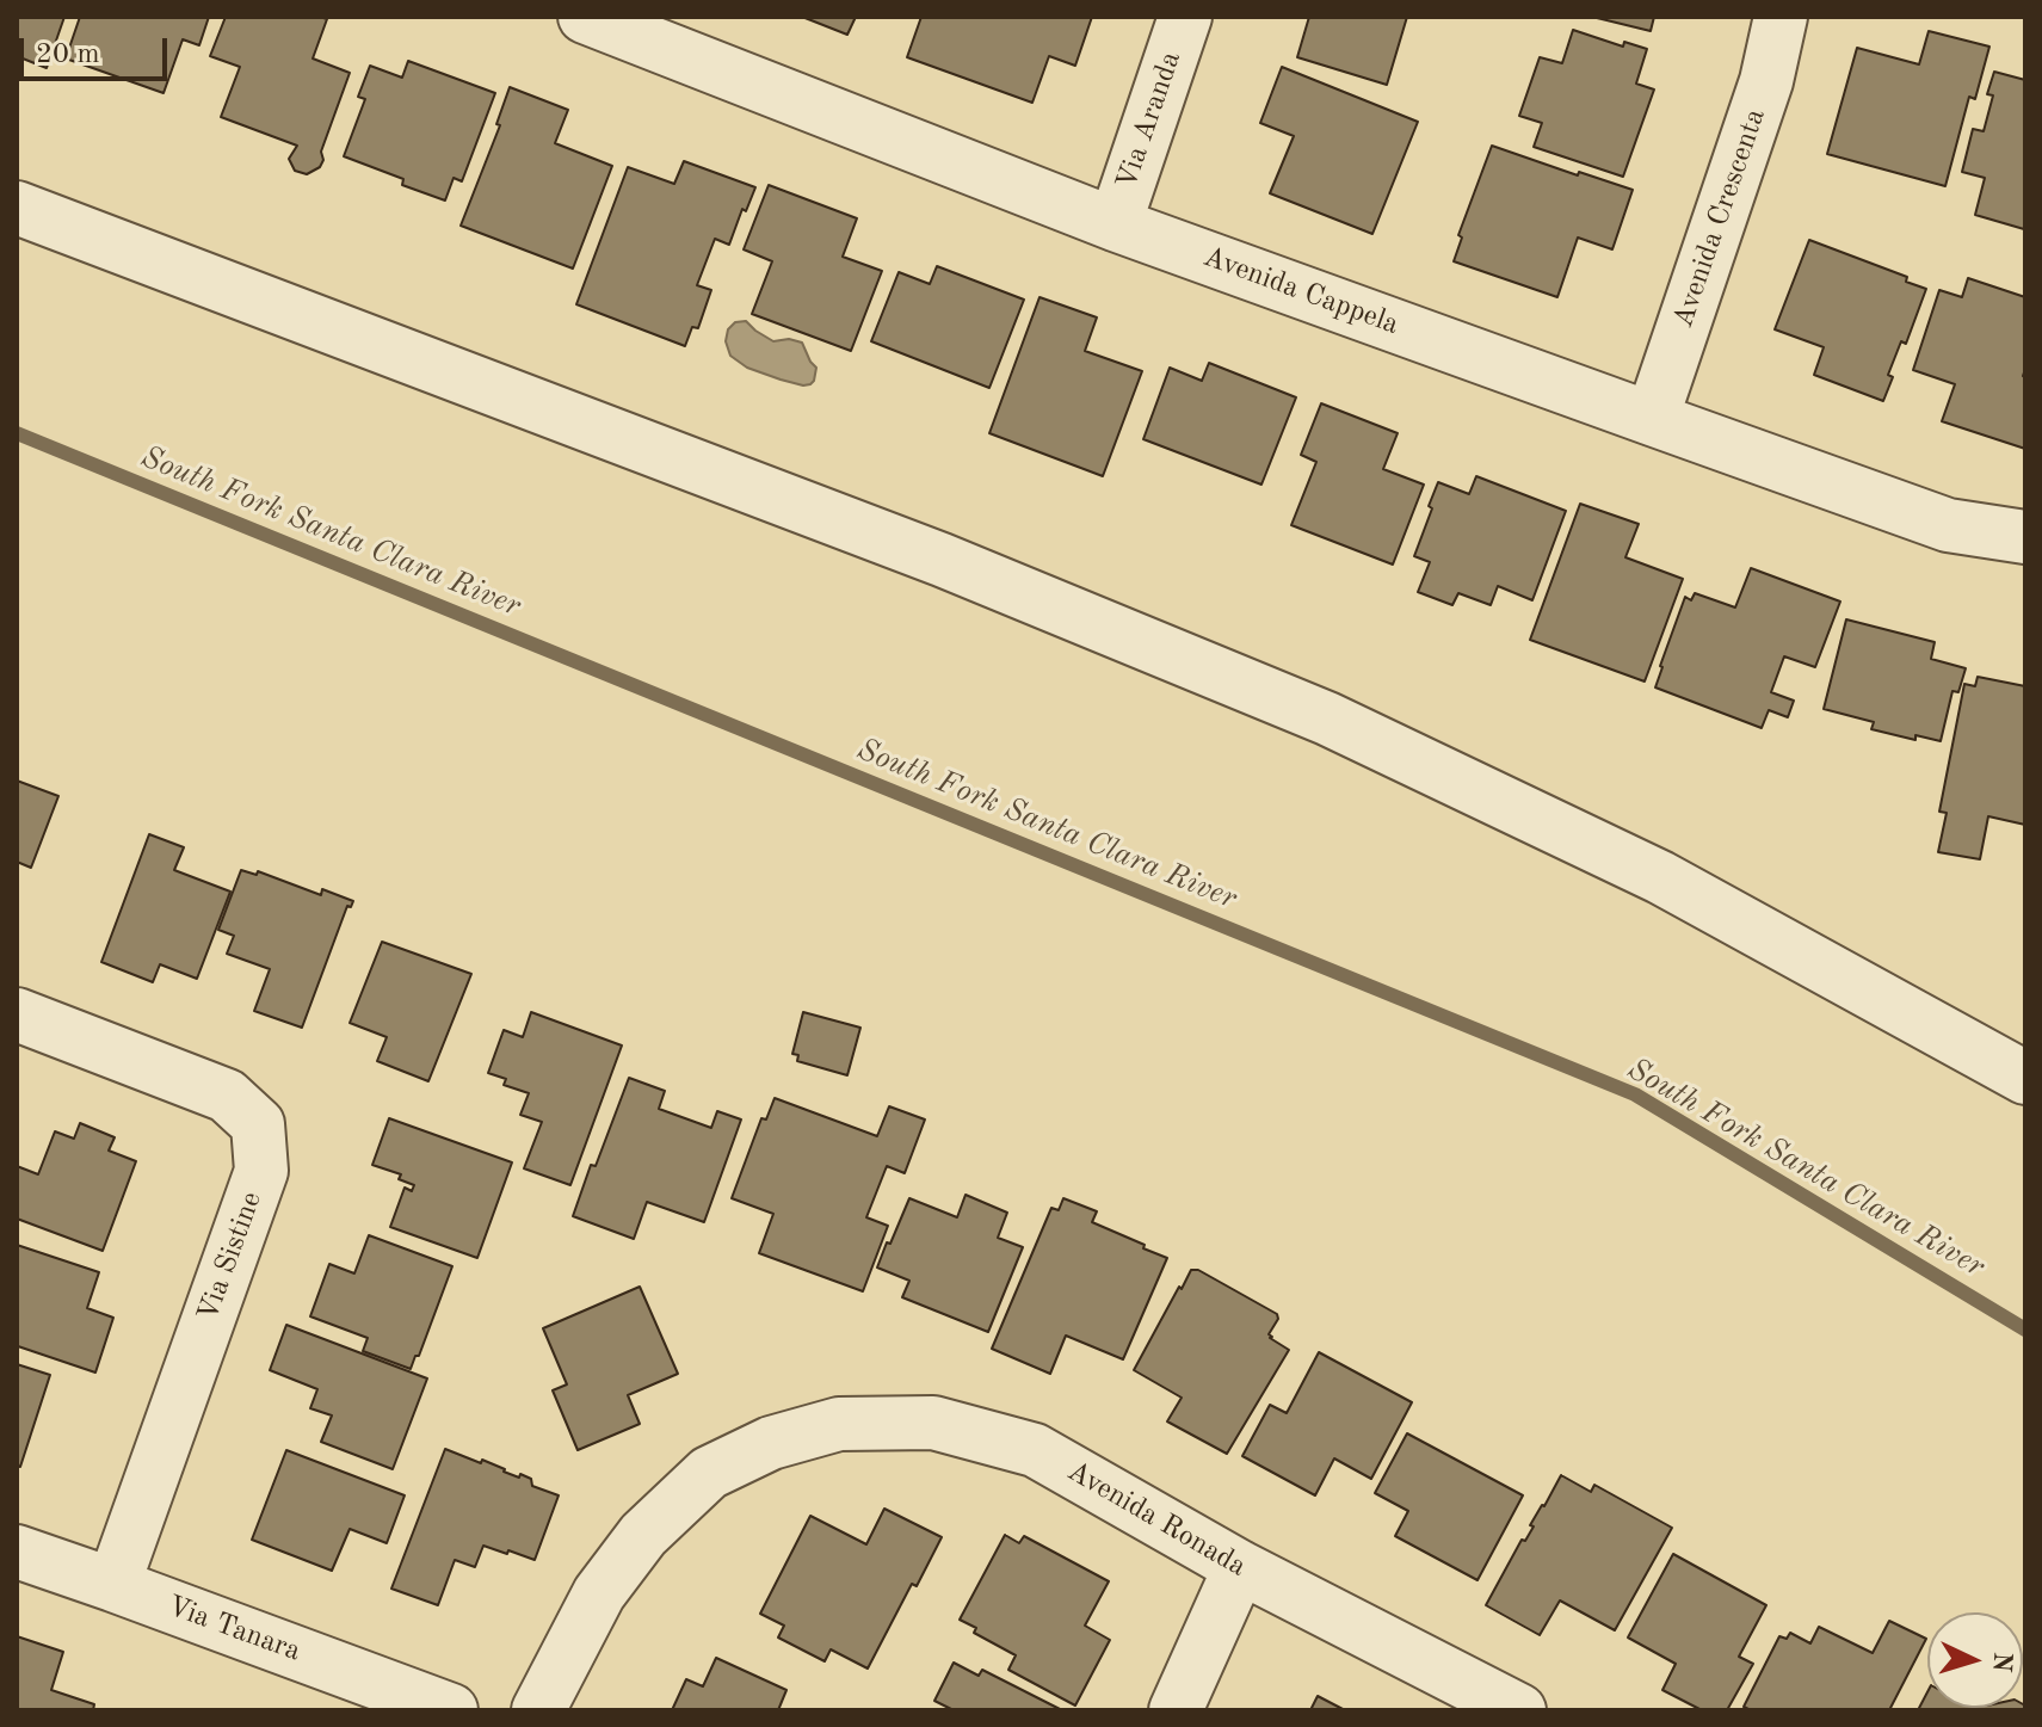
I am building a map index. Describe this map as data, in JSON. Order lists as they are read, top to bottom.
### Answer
{
  "streets": {
    "street": [
      "Via Aranda",
      "Avenida Crescenta",
      "Avenida Cappela",
      "Via Sistine",
      "Avenida Ronada",
      "Via Tanara"
    ]
  },
  "crossings": [
    ["Via Aranda", "Avenida Cappela"],
    ["Avenida Crescenta", "Avenida Cappela"],
    ["Via Sistine", "Via Tanara"]
  ],
  "water": ["South Fork Santa Clara River"],
  "scale_bar": "20 m",
  "north": "right"
}
